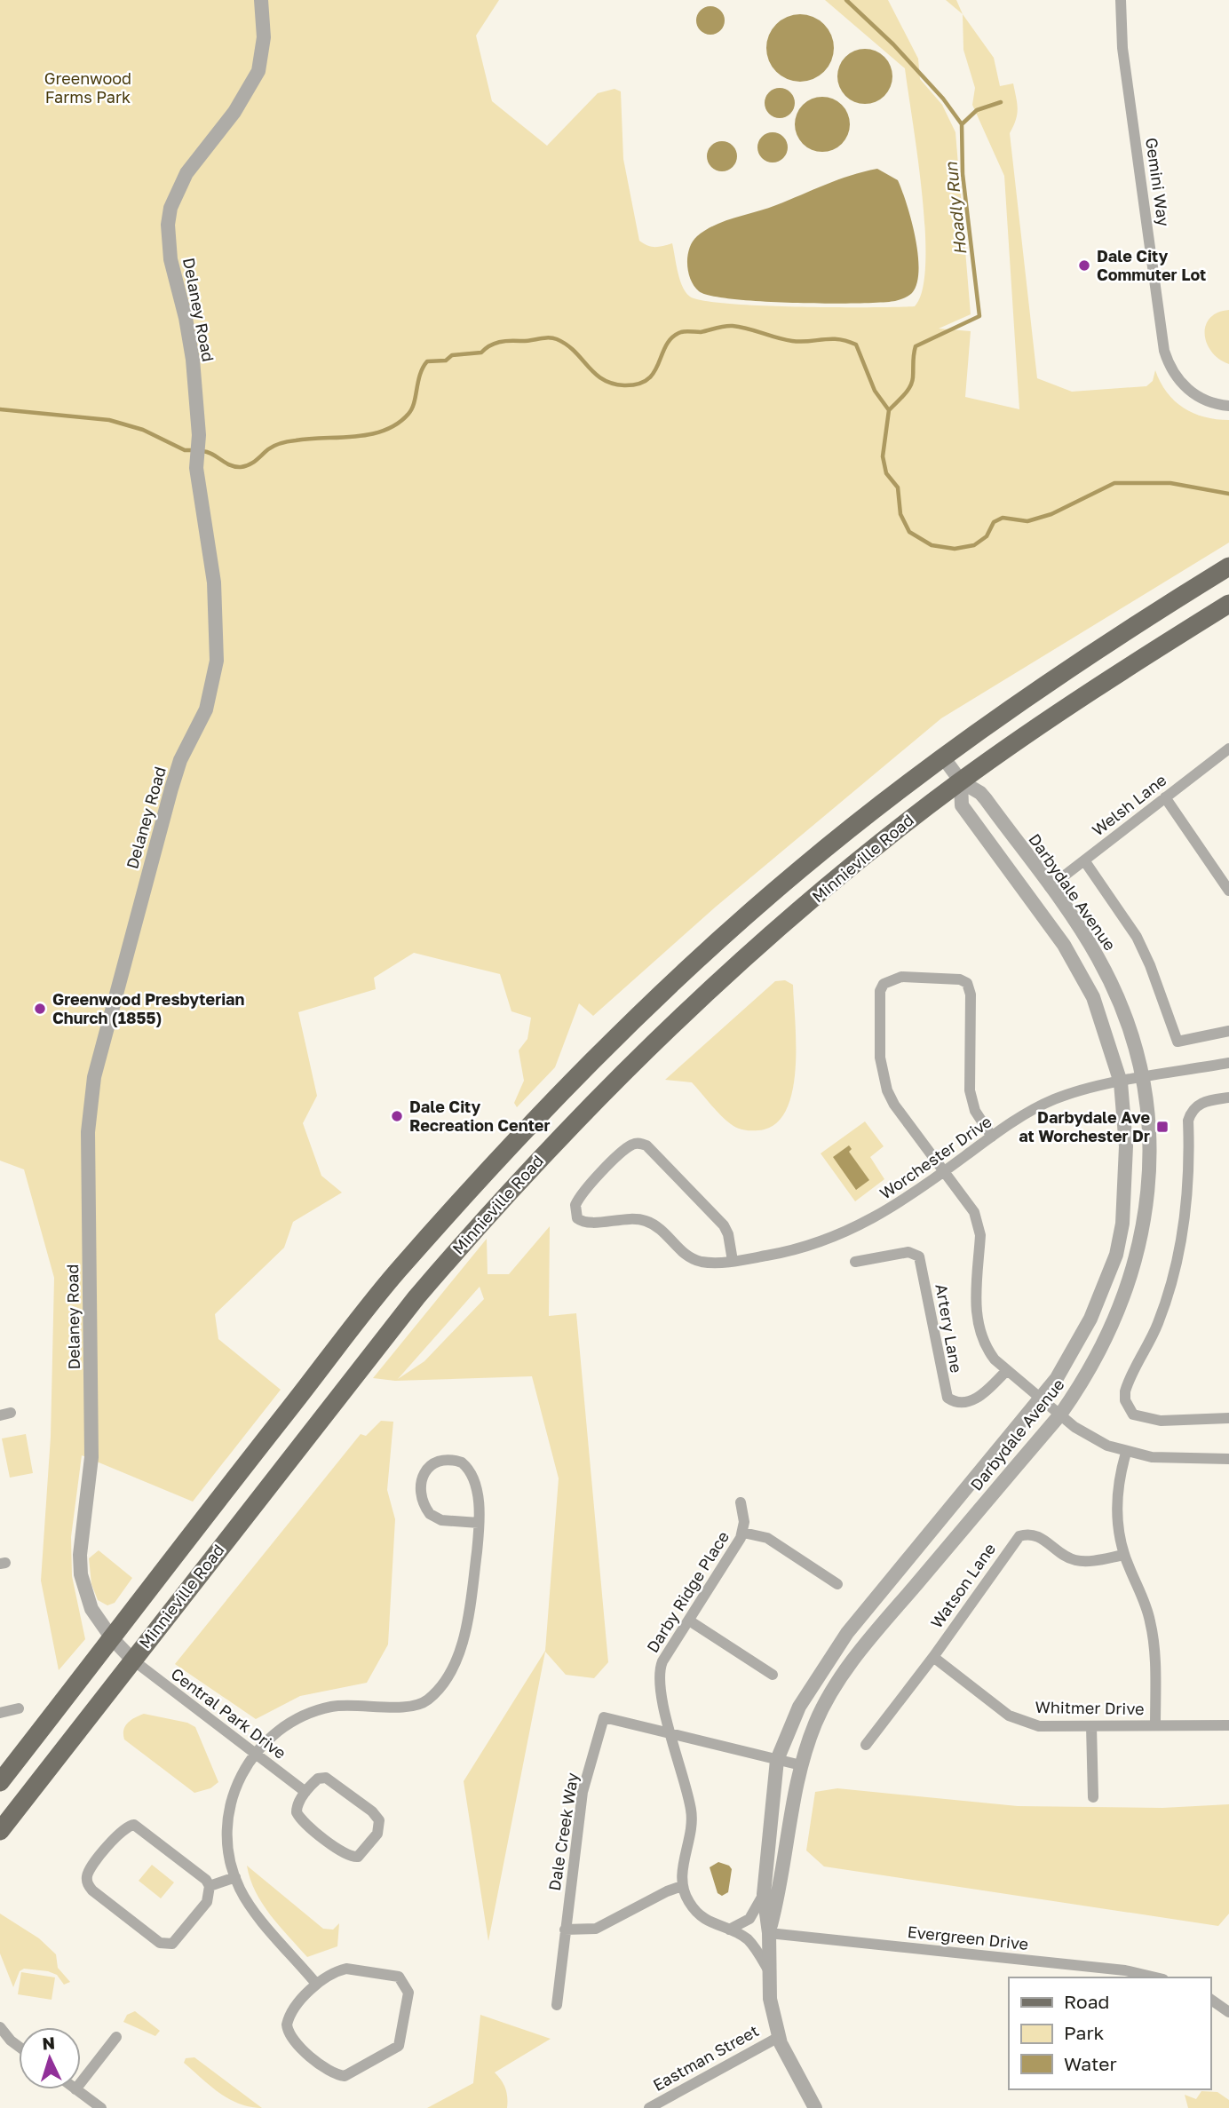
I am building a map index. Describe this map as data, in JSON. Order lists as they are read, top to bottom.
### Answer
{
  "streets": {
    "main road": ["Minnieville Road"],
    "street": [
      "Gemini Way",
      "Delaney Road",
      "Welsh Lane",
      "Darbydale Avenue",
      "Worchester Drive",
      "Artery Lane",
      "Watson Lane",
      "Darby Ridge Place",
      "Whitmer Drive",
      "Central Park Drive",
      "Dale Creek Way",
      "Evergreen Drive",
      "Eastman Street"
    ]
  },
  "crossings": [
    ["Delaney Road", "Minnieville Road"],
    ["Delaney Road", "Central Park Drive"],
    ["Welsh Lane", "Darbydale Avenue"],
    ["Minnieville Road", "Darbydale Avenue"],
    ["Minnieville Road", "Central Park Drive"],
    ["Darbydale Avenue", "Worchester Drive"],
    ["Darbydale Avenue", "Dale Creek Way"],
    ["Darbydale Avenue", "Evergreen Drive"],
    ["Darbydale Avenue", "Eastman Street"],
    ["Watson Lane", "Whitmer Drive"],
    ["Darby Ridge Place", "Dale Creek Way"]
  ],
  "water": ["Hoadly Run"],
  "parks": ["Greenwood Farms Park"],
  "places": {
    "other": ["Dale City Commuter Lot", "Greenwood Presbyterian Church (1855)", "Dale City Recreation Center"],
    "transit": ["Darbydale Ave at Worchester Dr"]
  },
  "legend": ["Road", "Park", "Water"],
  "north": "top"
}
